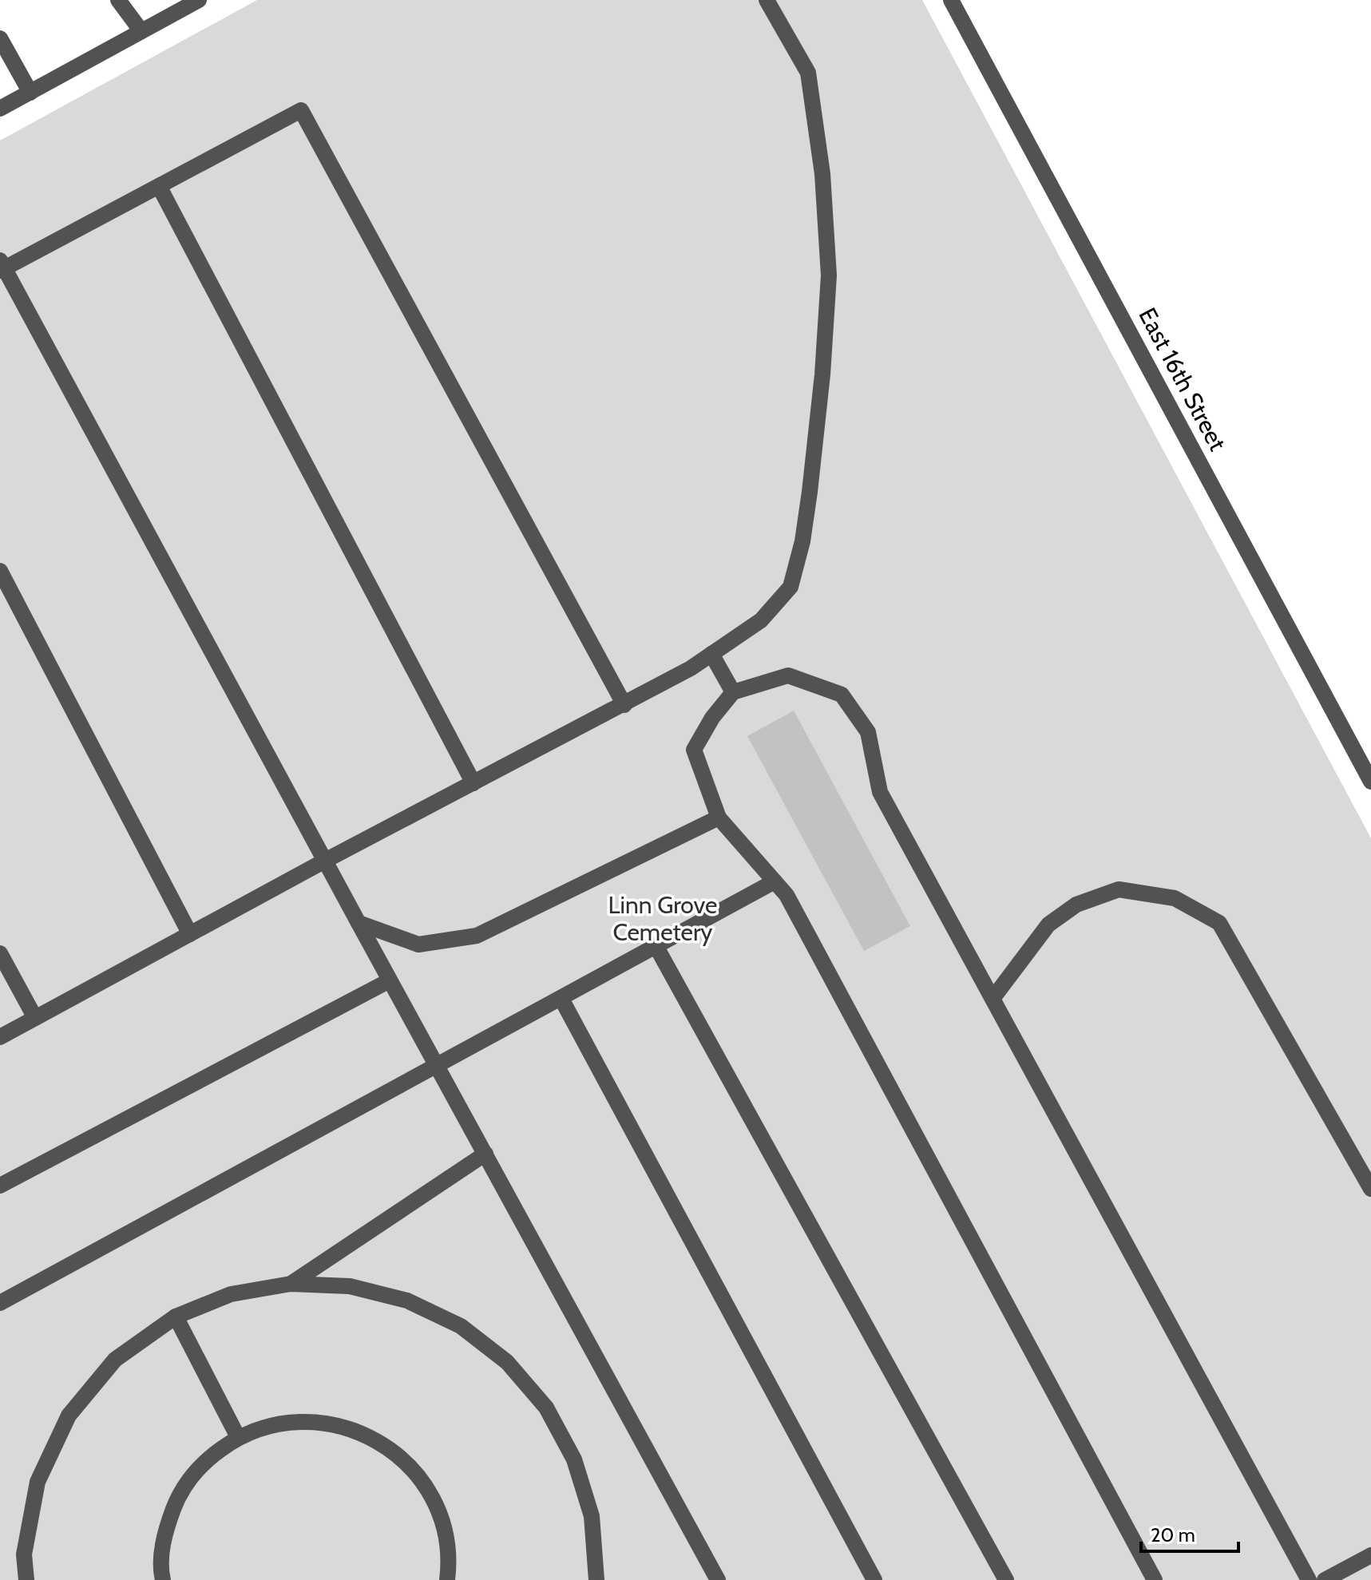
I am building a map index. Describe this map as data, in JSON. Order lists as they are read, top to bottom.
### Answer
{
  "streets": {
    "street": ["East 16th Street"]
  },
  "parks": ["Linn Grove Cemetery"],
  "scale_bar": "20 m"
}
